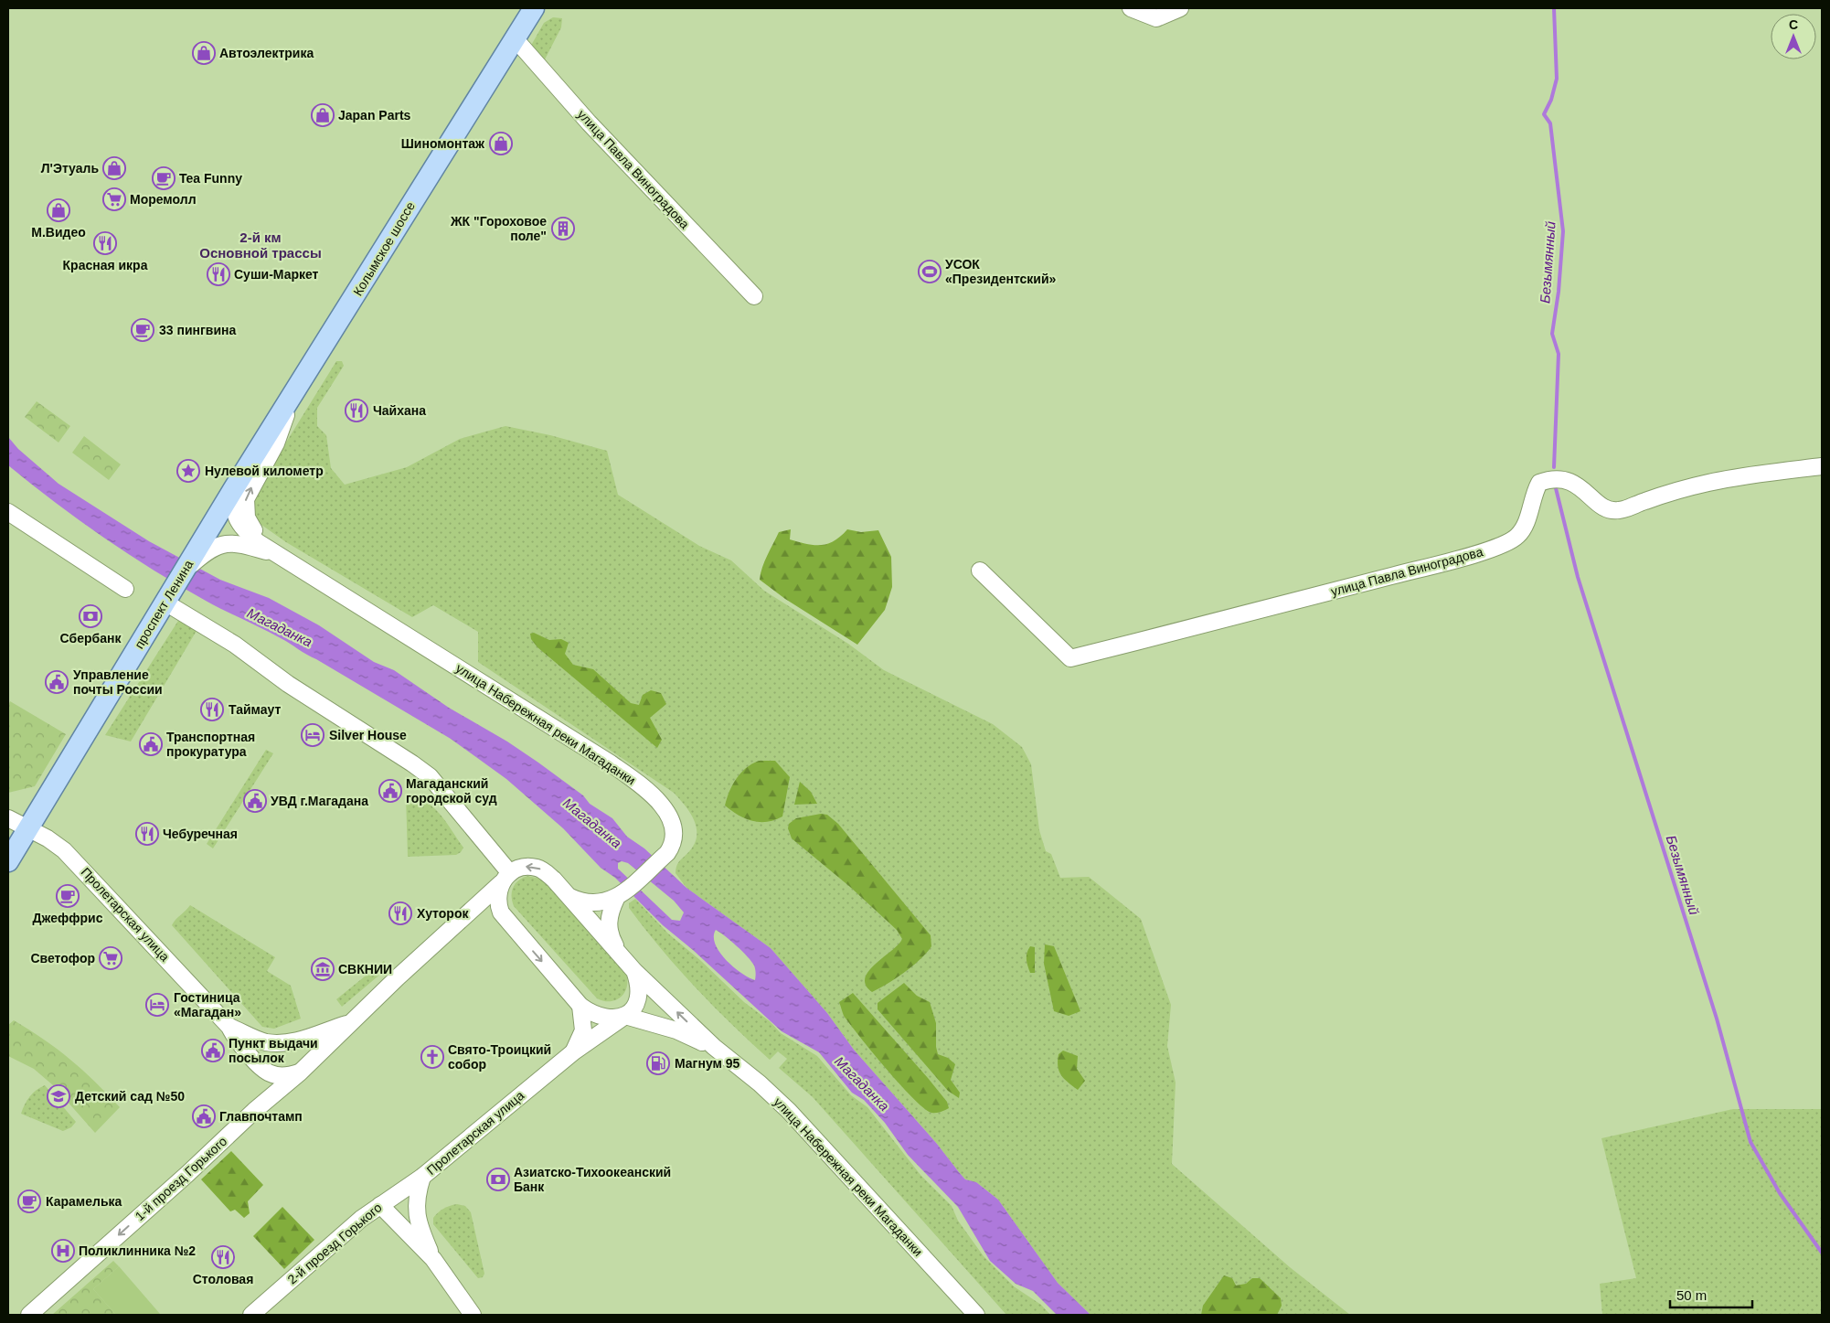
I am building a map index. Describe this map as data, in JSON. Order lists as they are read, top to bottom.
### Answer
{
  "streets": {
    "main road": ["Колымское шоссе", "проспект Ленина"],
    "street": [
      "улица Павла Виноградова",
      "улица Набережная реки Магаданки",
      "Пролетарская улица",
      "1-й проезд Горького",
      "2-й проезд Горького"
    ]
  },
  "crossings": [
    ["улица Павла Виноградова", "Колымское шоссе"],
    ["Колымское шоссе", "проспект Ленина"],
    ["проспект Ленина", "Пролетарская улица"],
    ["улица Набережная реки Магаданки", "Пролетарская улица"],
    ["Пролетарская улица", "1-й проезд Горького"],
    ["Пролетарская улица", "2-й проезд Горького"]
  ],
  "one_way": ["1-й проезд Горького"],
  "districts": ["2-й км Основной трассы"],
  "water": ["Безымянный", "Магаданка"],
  "places": {
    "shop": [
      "Автоэлектрика",
      "Japan Parts",
      "Шиномонтаж",
      "Л'Этуаль",
      "М.Видео"
    ],
    "cafe": [
      "Tea Funny",
      "33 пингвина",
      "Джеффрис",
      "Карамелька"
    ],
    "supermarket": ["Моремолл", "Светофор"],
    "building": ["ЖК \"Гороховое поле\""],
    "restaurant": [
      "Красная икра",
      "Суши-Маркет",
      "Чайхана",
      "Таймаут",
      "Чебуречная",
      "Хуторок",
      "Столовая"
    ],
    "sports": ["УСОК «Президентский»"],
    "place": ["Нулевой километр"],
    "bank": ["Сбербанк", "Азиатско-Тихоокеанский Банк"],
    "public building": [
      "Управление почты России",
      "Транспортная прокуратура",
      "Магаданский городской суд",
      "УВД г.Магадана",
      "Пункт выдачи посылок",
      "Главпочтамп"
    ],
    "hotel": ["Silver House", "Гостиница «Магадан»"],
    "museum": ["СВКНИИ"],
    "church": ["Свято-Троицкий собор"],
    "fuel station": ["Магнум 95"],
    "school or university": ["Детский сад №50"],
    "hospital": ["Поликлинника №2"]
  },
  "scale_bar": "50 m",
  "north": "top"
}
